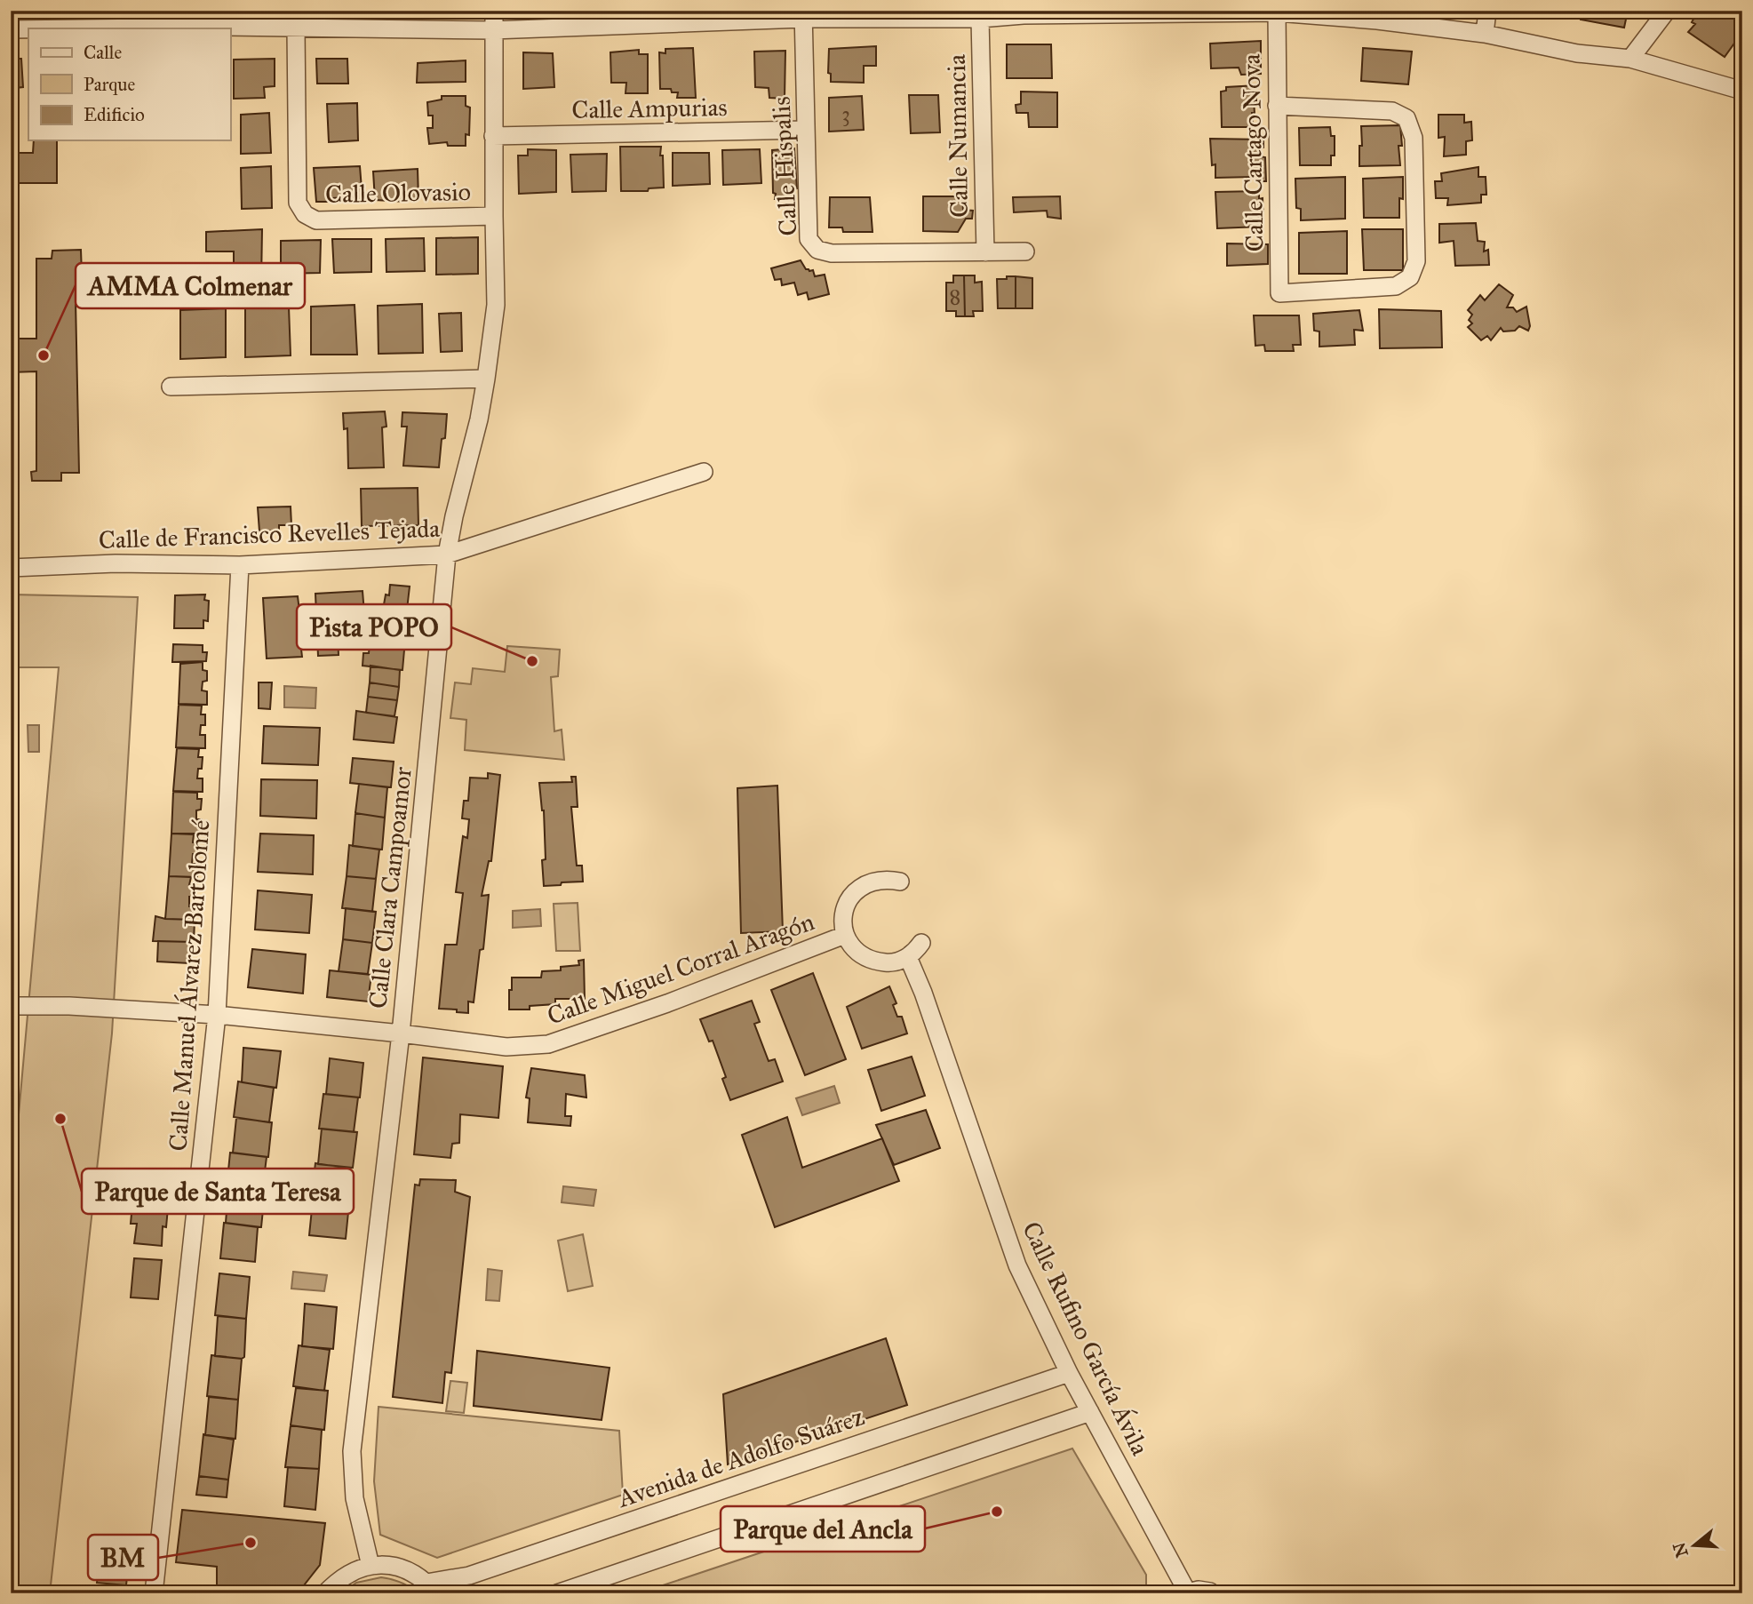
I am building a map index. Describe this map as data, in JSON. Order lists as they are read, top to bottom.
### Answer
{
  "streets": {
    "street": [
      "Calle Ampurias",
      "Calle Numancia",
      "Calle Cartago Nova",
      "Calle Hispalis",
      "Calle Olovasio",
      "Calle de Francisco Revelles Tejada",
      "Calle Clara Campoamor",
      "Calle Miguel Corral Aragón",
      "Calle Manuel Álvarez Bartolomé",
      "Calle Rufino García Ávila",
      "Avenida de Adolfo Suárez"
    ]
  },
  "crossings": [
    ["Calle Ampurias", "Calle Hispalis"],
    ["Calle Ampurias", "Calle Olovasio"],
    ["Calle Numancia", "Calle Hispalis"],
    ["Calle Olovasio", "Calle Clara Campoamor"],
    ["Calle de Francisco Revelles Tejada", "Calle Clara Campoamor"],
    ["Calle de Francisco Revelles Tejada", "Calle Manuel Álvarez Bartolomé"],
    ["Calle Clara Campoamor", "Calle Miguel Corral Aragón"],
    ["Calle Miguel Corral Aragón", "Calle Manuel Álvarez Bartolomé"],
    ["Calle Rufino García Ávila", "Avenida de Adolfo Suárez"]
  ],
  "places": [
    "AMMA Colmenar",
    "Pista POPO",
    "Parque de Santa Teresa",
    "Parque del Ancla",
    "BM"
  ],
  "house_numbers": ["3", "8"],
  "legend": ["Calle", "Parque", "Edificio"],
  "north": "left"
}
